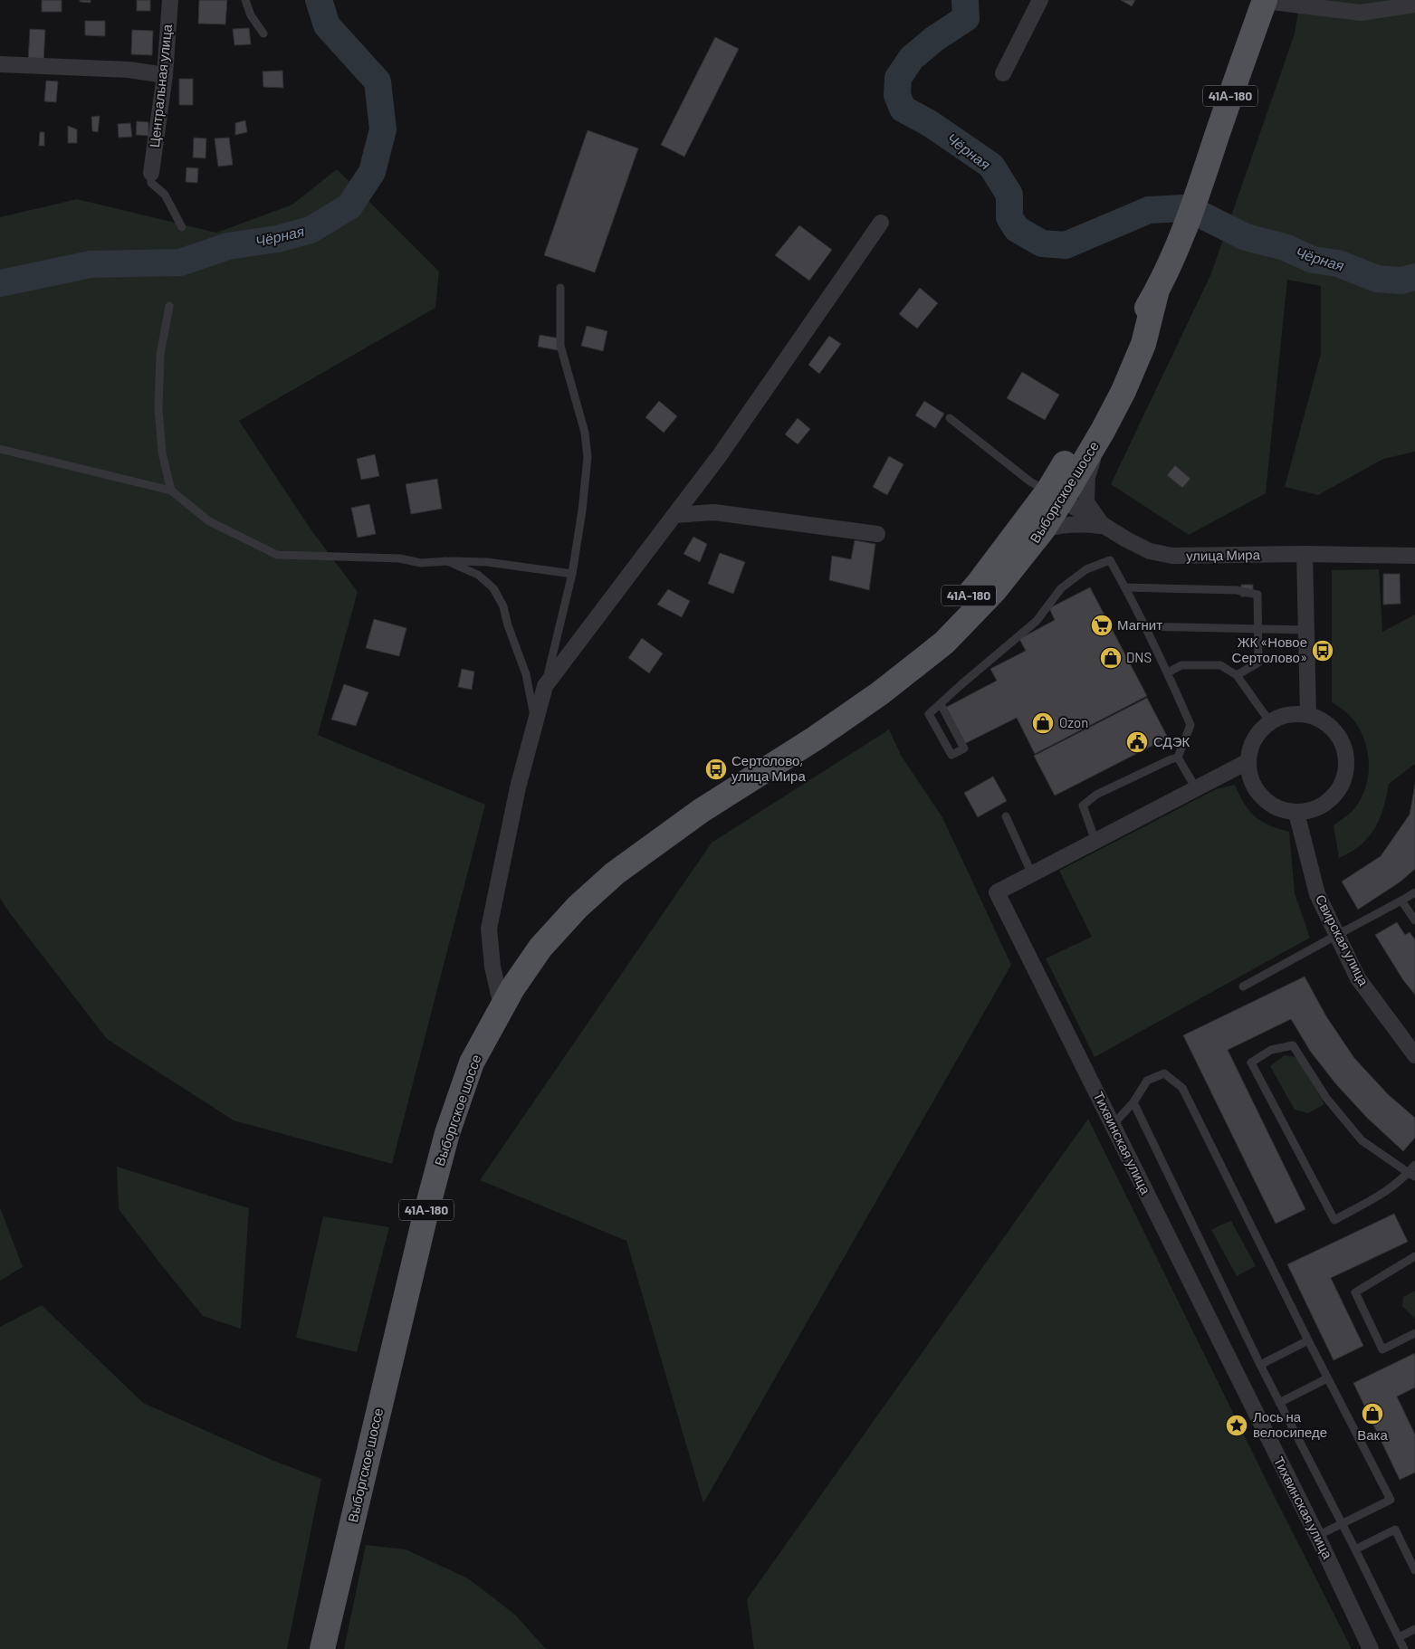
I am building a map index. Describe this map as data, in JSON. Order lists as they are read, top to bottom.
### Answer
{
  "streets": {
    "main road": ["41А-180", "Выборгское шоссе"],
    "street": [
      "Центральная улица",
      "улица Мира",
      "Свирская улица",
      "Тихвинская улица"
    ]
  },
  "crossings": [
    ["Выборгское шоссе", "улица Мира"],
    ["Свирская улица", "Тихвинская улица"]
  ],
  "water": ["Чёрная"],
  "places": {
    "supermarket": ["Магнит"],
    "bus stop": ["ЖК «Новое Сертолово»", "Сертолово, улица Мира"],
    "shop": ["DNS", "Ozon", "Вака"],
    "public building": ["СДЭК"],
    "place": ["Лось на велосипеде"]
  }
}
